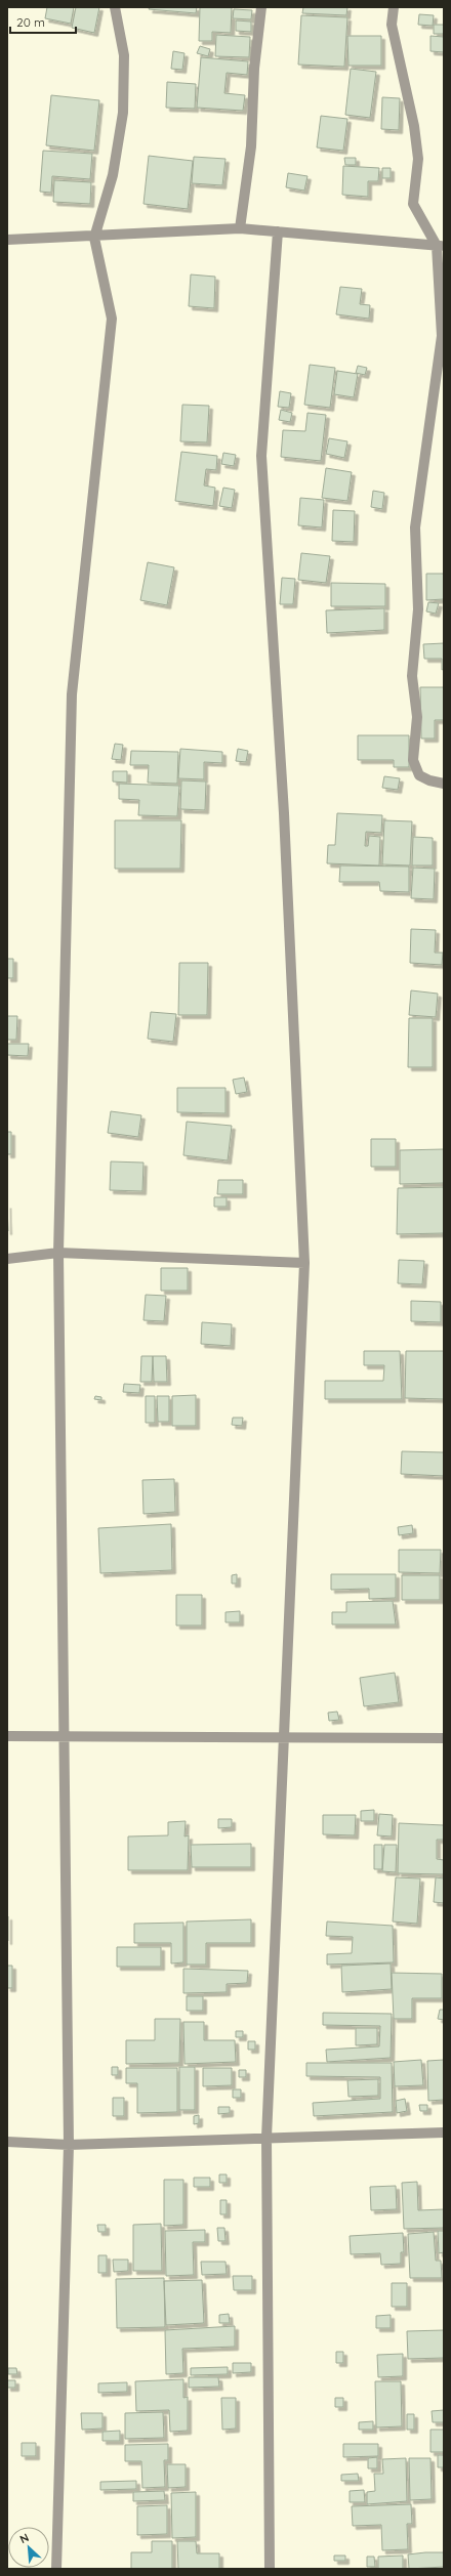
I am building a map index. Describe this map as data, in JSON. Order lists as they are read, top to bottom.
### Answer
{
  "scale_bar": "20 m",
  "north": "top left"
}
